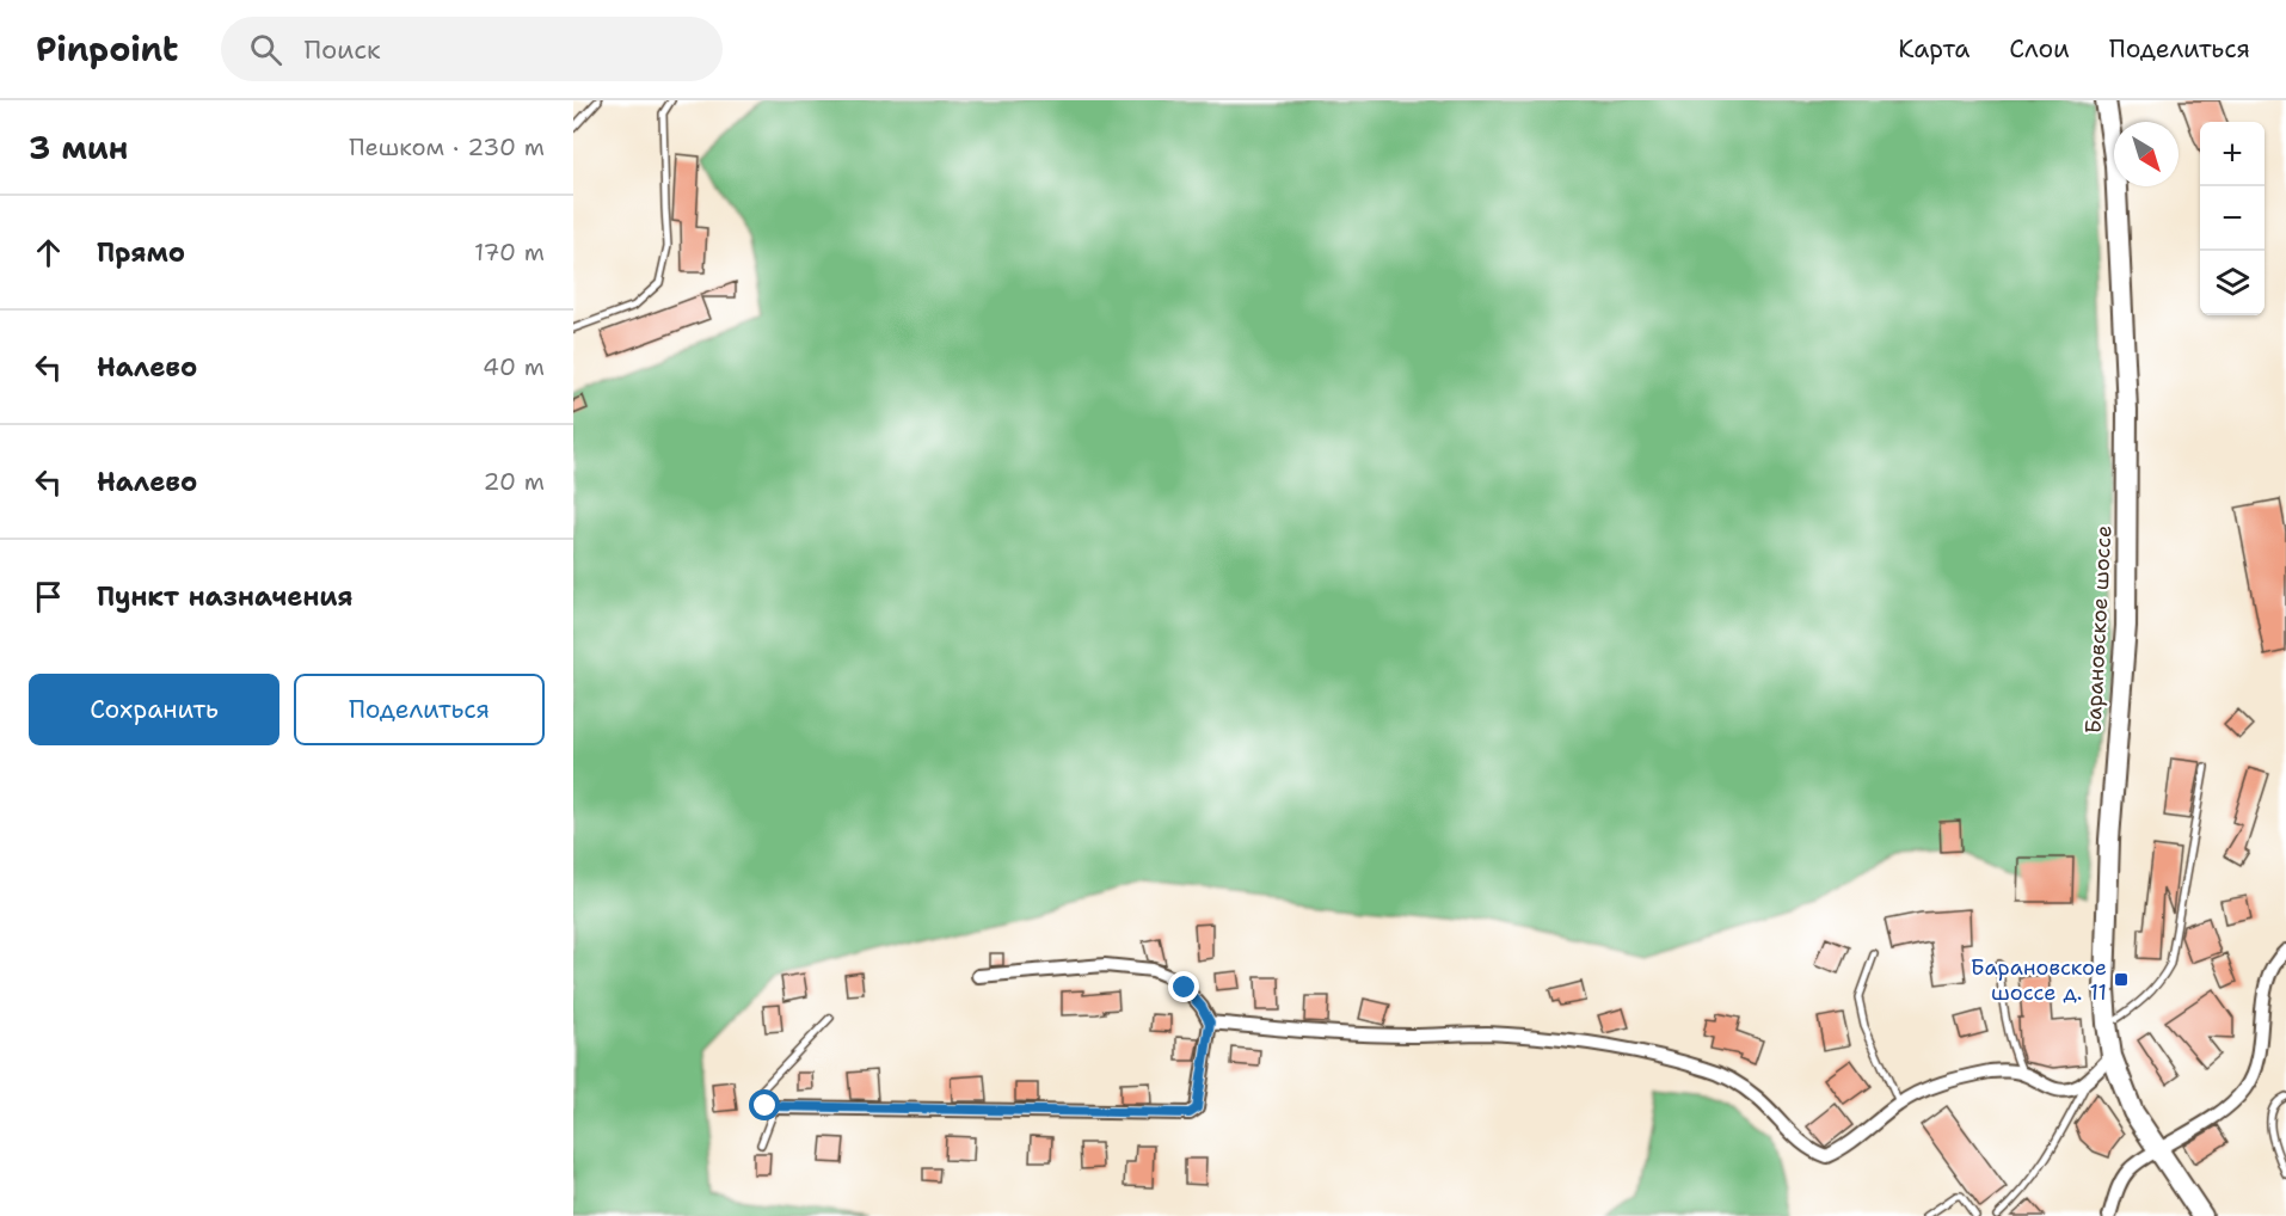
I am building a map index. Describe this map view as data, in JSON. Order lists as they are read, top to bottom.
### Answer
{
  "streets": {
    "main road": ["Барановское шоссе"]
  },
  "places": {
    "transit": ["Барановское шоссе д. 11"]
  },
  "north": "bottom right",
  "page": {
    "header": "Pinpoint",
    "search": "Поиск",
    "nav": ["Карта", "Слои", "Поделиться"],
    "heading": ["3 мин", "Пешком · 230 m"],
    "map_buttons": ["+", "−"],
    "list": [
      ["Прямо", "170 m"],
      ["Налево", "40 m"],
      ["Налево", "20 m"],
      "Пункт назначения"
    ],
    "buttons": ["Сохранить", "Поделиться"]
  }
}
